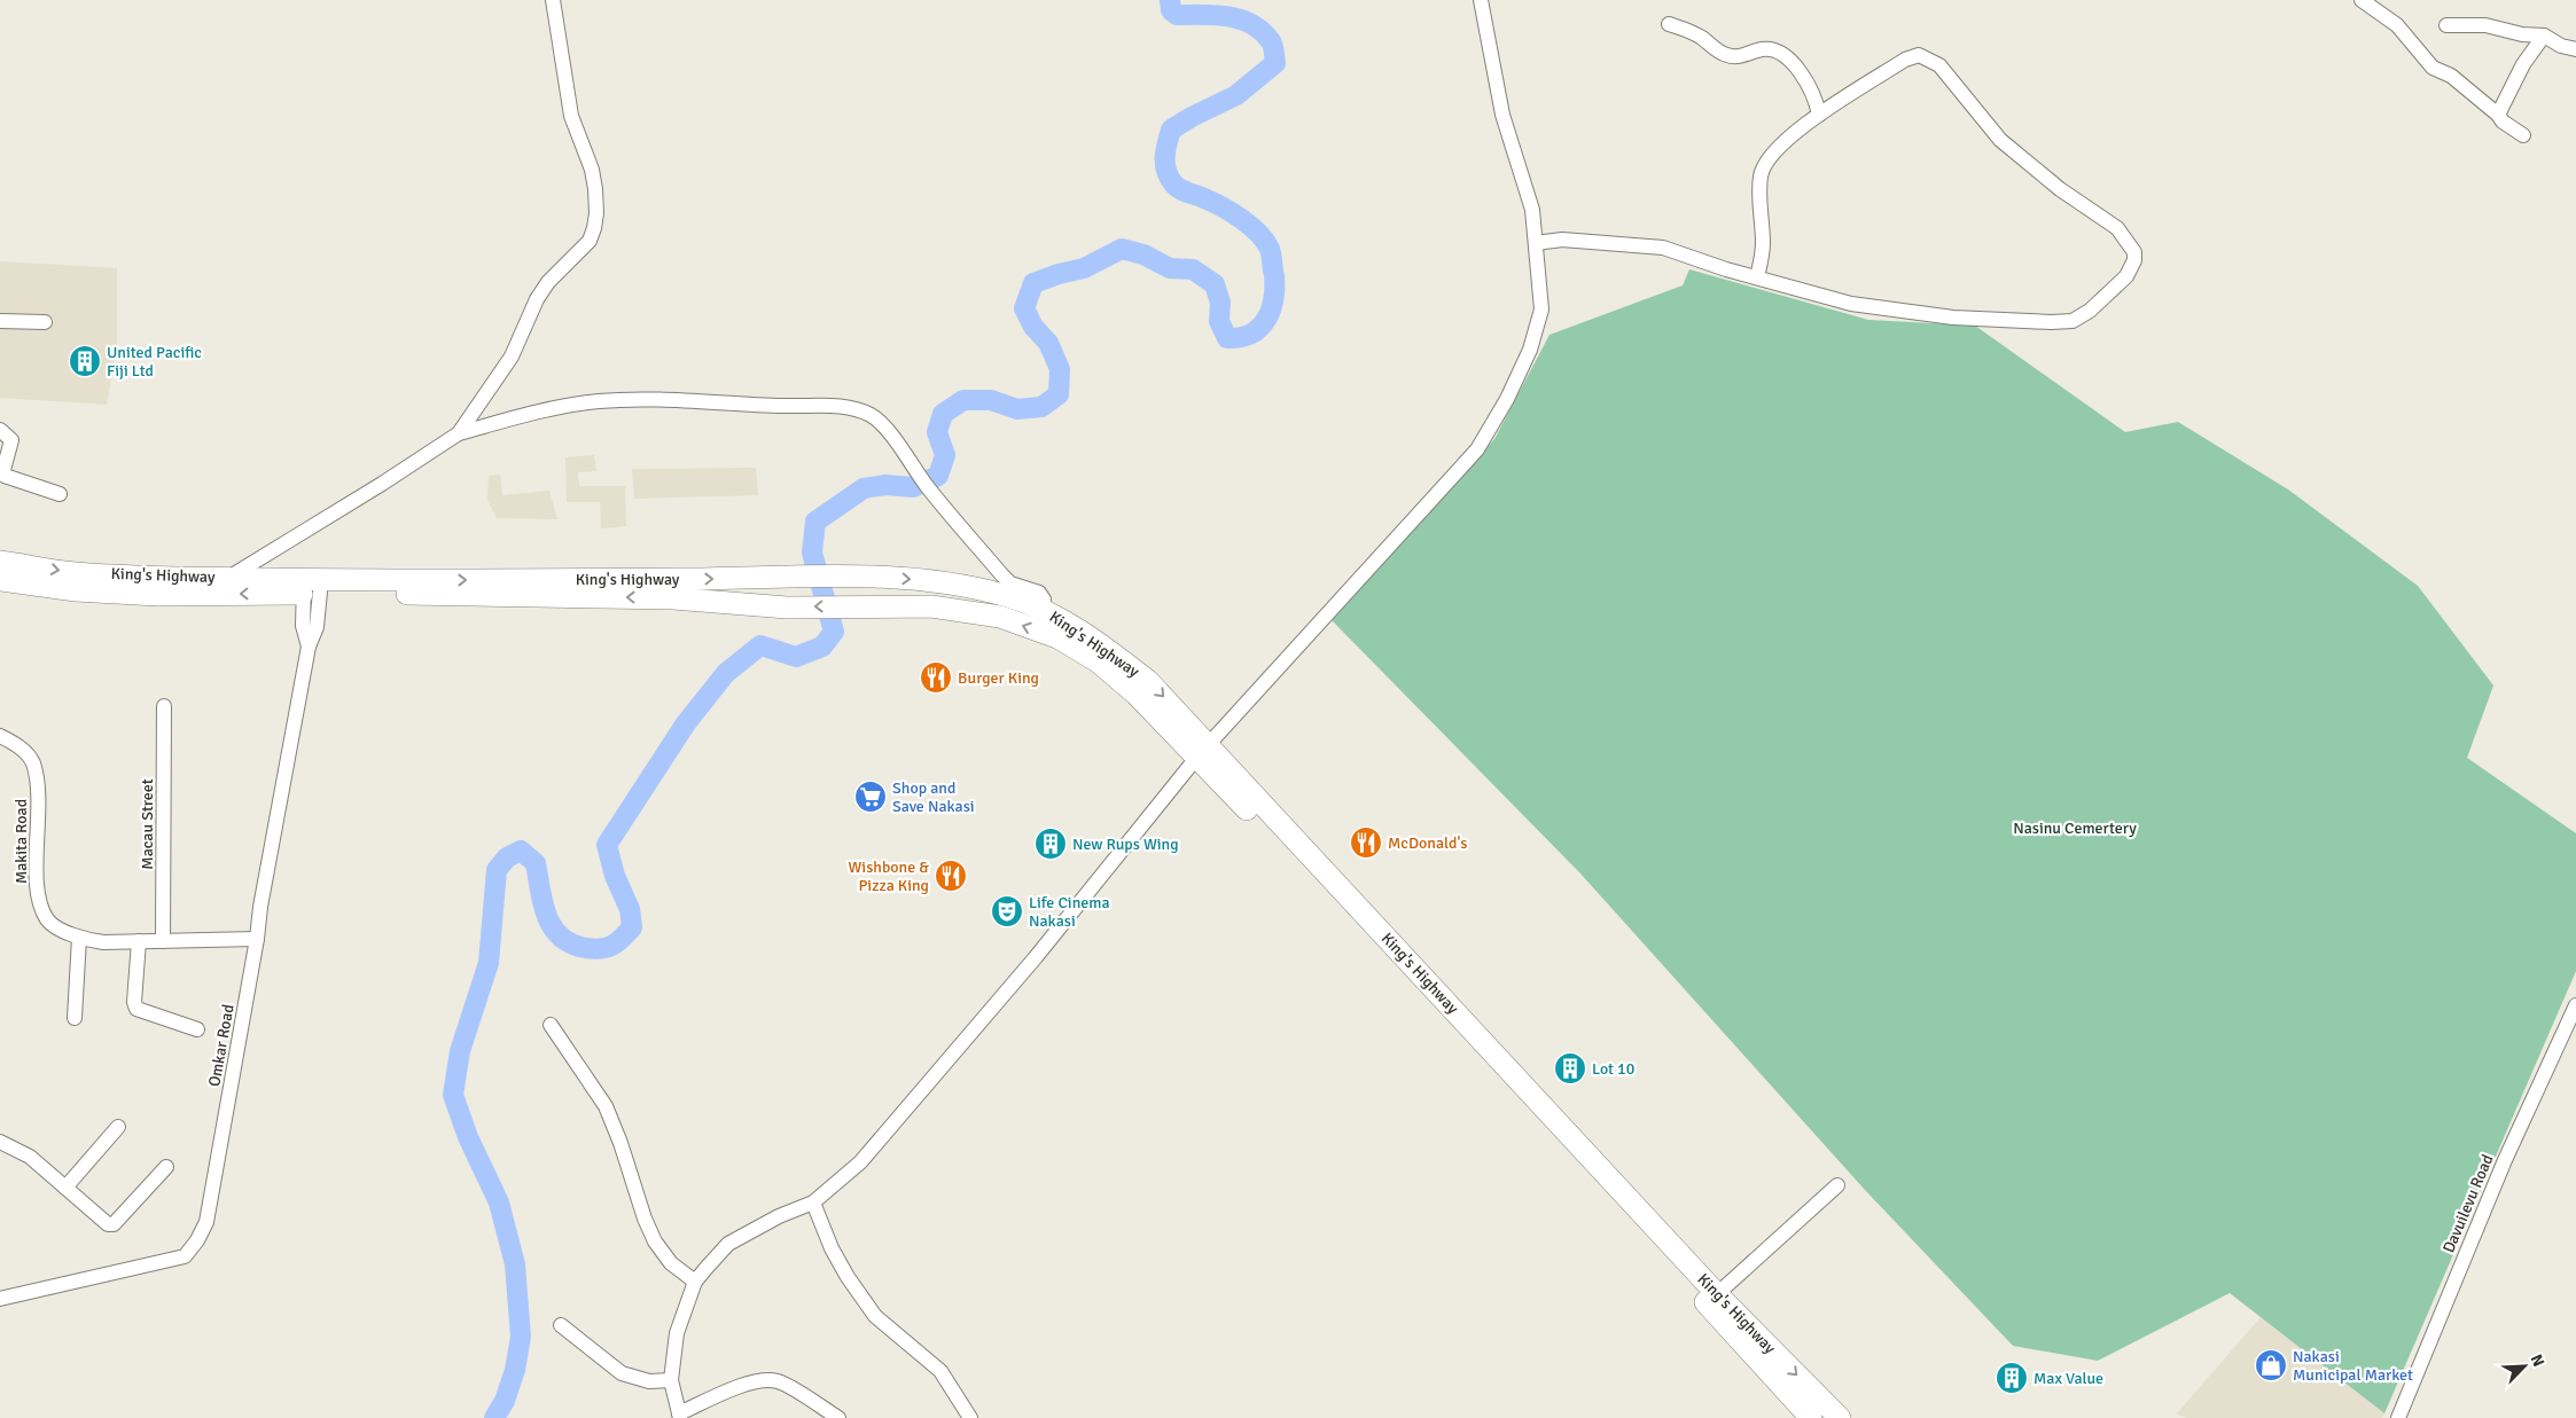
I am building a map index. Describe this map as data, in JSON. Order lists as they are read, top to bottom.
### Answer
{
  "streets": {
    "highway": ["King's Highway"],
    "street": [
      "Macau Street",
      "Makita Road",
      "Omkar Road",
      "Davuilevu Road"
    ]
  },
  "crossings": [
    ["King's Highway", "Omkar Road"],
    ["Macau Street", "Makita Road"],
    ["Makita Road", "Omkar Road"]
  ],
  "parks": ["Nasinu Cemertery"],
  "places": {
    "building": [
      "United Pacific Fiji Ltd",
      "New Rups Wing",
      "Lot 10",
      "Max Value"
    ],
    "restaurant": ["Burger King", "McDonald's", "Wishbone & Pizza King"],
    "supermarket": ["Shop and Save Nakasi"],
    "theatre": ["Life Cinema Nakasi"],
    "shop": ["Nakasi Municipal Market"]
  },
  "north": "top right"
}
